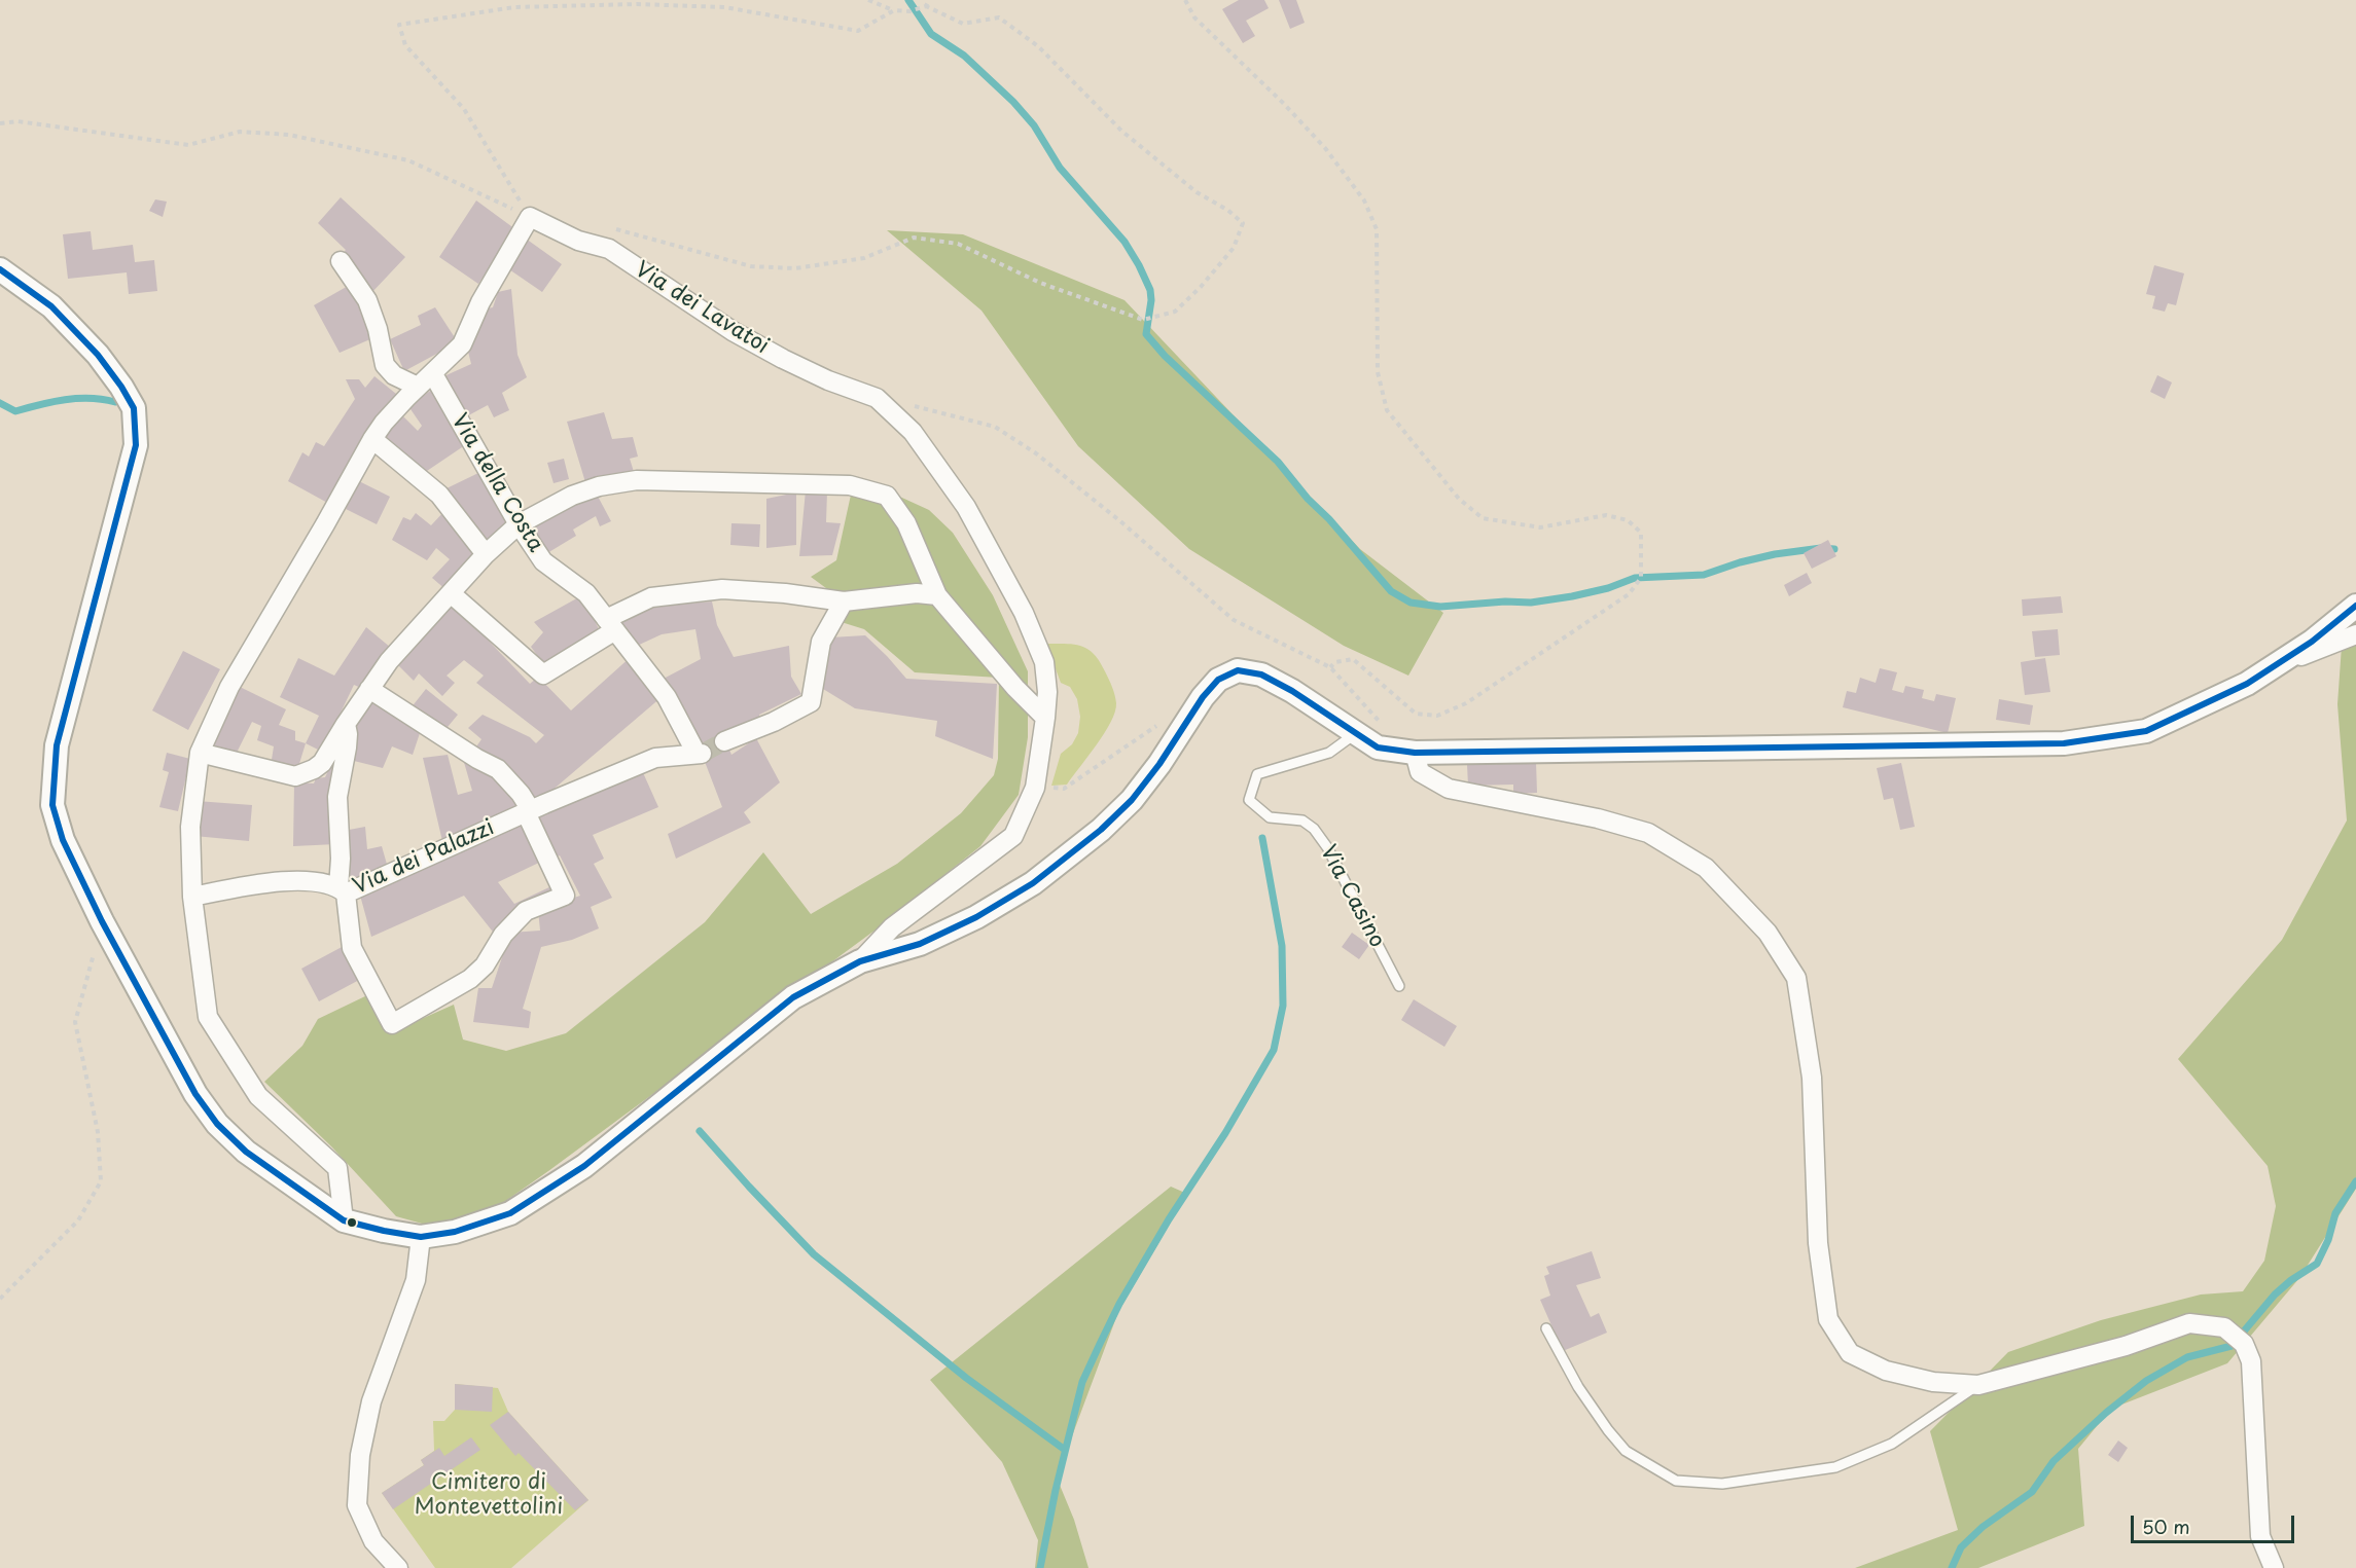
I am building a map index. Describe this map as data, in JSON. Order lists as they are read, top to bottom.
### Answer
{
  "streets": {
    "street": ["Via dei Lavatoi", "Via della Costa", "Via dei Palazzi"],
    "lane": ["Via Casino"]
  },
  "crossings": [
    ["Via della Costa", "Via dei Palazzi"]
  ],
  "parks": ["Cimitero di Montevettolini"],
  "scale_bar": "50 m"
}
